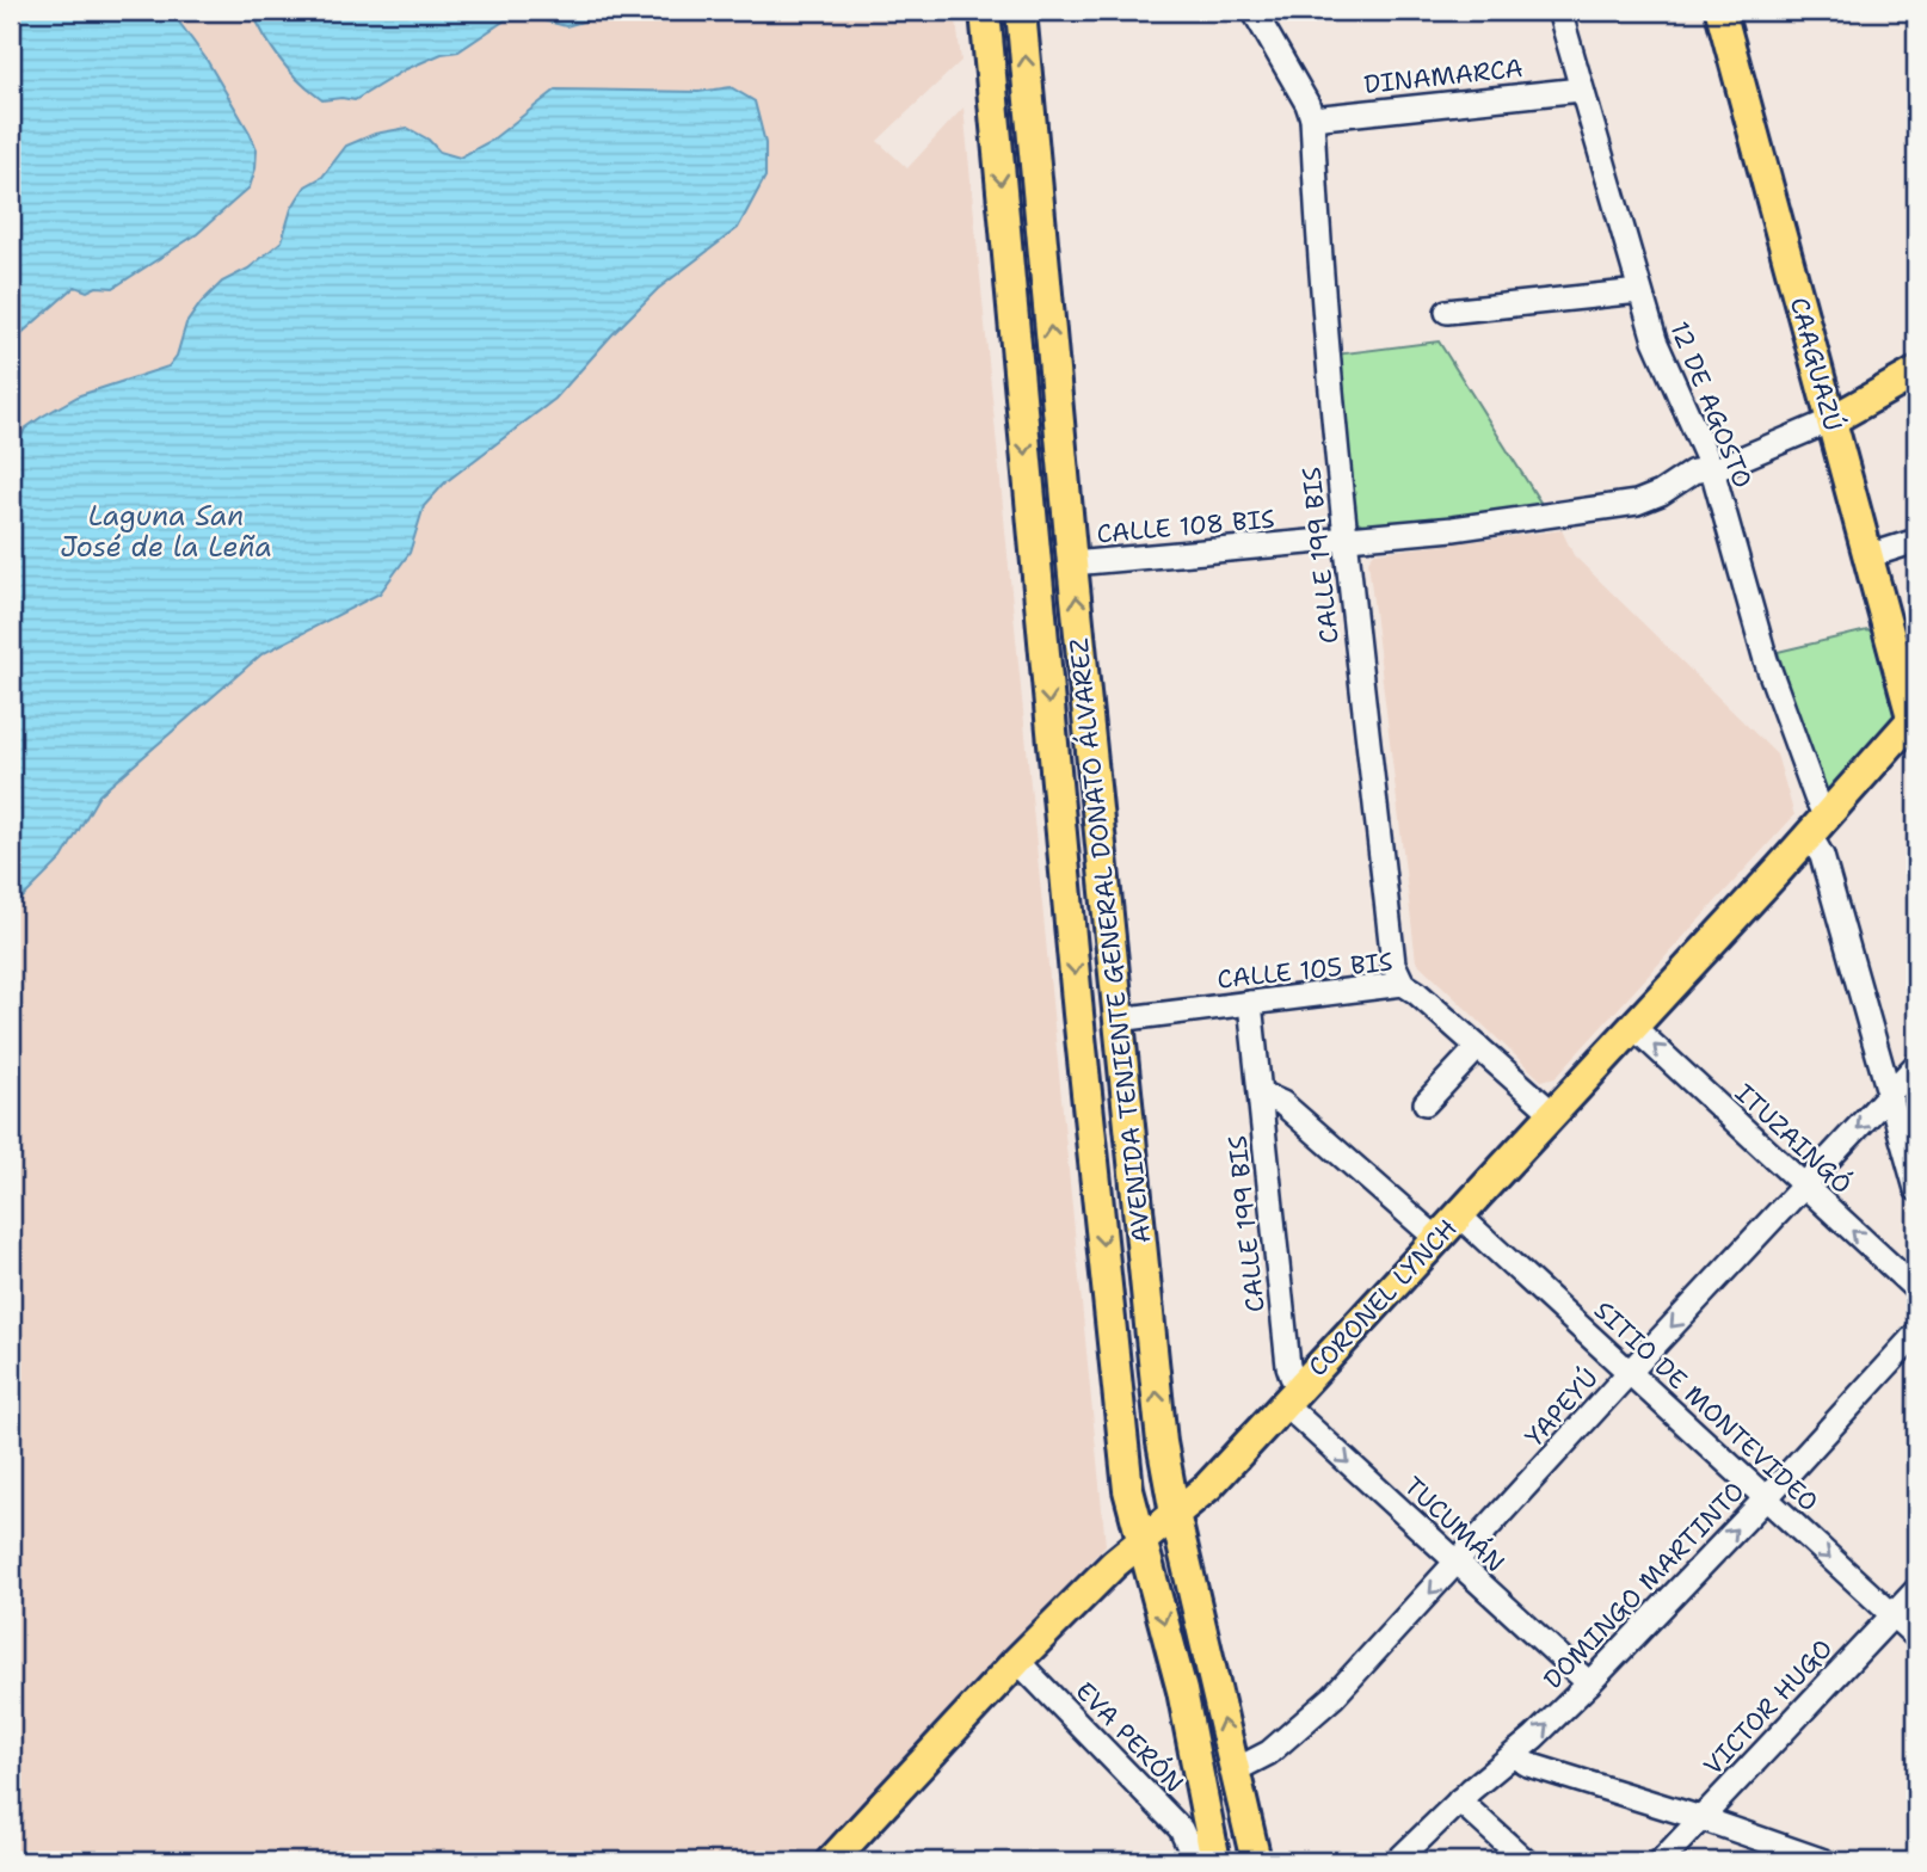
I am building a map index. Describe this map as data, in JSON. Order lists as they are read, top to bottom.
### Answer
{
  "streets": {
    "main road": ["CAAGUAZÚ", "AVENIDA TENIENTE GENERAL DONATO ÁLVAREZ", "CORONEL LYNCH"],
    "street": [
      "DINAMARCA",
      "12 DE AGOSTO",
      "CALLE 108 BIS",
      "CALLE 199 BIS",
      "CALLE 105 BIS",
      "ITUZAINGÓ",
      "SITIO DE MONTEVIDEO",
      "YAPEYÚ",
      "TUCUMÁN",
      "DOMINGO MARTINTO",
      "VICTOR HUGO",
      "EVA PERÓN"
    ]
  },
  "crossings": [
    ["DINAMARCA", "12 DE AGOSTO"],
    ["DINAMARCA", "CALLE 199 BIS"],
    ["CAAGUAZÚ", "CALLE 108 BIS"],
    ["CAAGUAZÚ", "CORONEL LYNCH"],
    ["12 DE AGOSTO", "CALLE 108 BIS"],
    ["12 DE AGOSTO", "CORONEL LYNCH"],
    ["12 DE AGOSTO", "YAPEYÚ"],
    ["CALLE 108 BIS", "CALLE 199 BIS"],
    ["CALLE 108 BIS", "AVENIDA TENIENTE GENERAL DONATO ÁLVAREZ"],
    ["CALLE 199 BIS", "CALLE 105 BIS"],
    ["CALLE 199 BIS", "CORONEL LYNCH"],
    ["CALLE 199 BIS", "TUCUMÁN"],
    ["AVENIDA TENIENTE GENERAL DONATO ÁLVAREZ", "CALLE 105 BIS"],
    ["AVENIDA TENIENTE GENERAL DONATO ÁLVAREZ", "CORONEL LYNCH"],
    ["AVENIDA TENIENTE GENERAL DONATO ÁLVAREZ", "YAPEYÚ"],
    ["AVENIDA TENIENTE GENERAL DONATO ÁLVAREZ", "EVA PERÓN"],
    ["CALLE 105 BIS", "CORONEL LYNCH"],
    ["ITUZAINGÓ", "CORONEL LYNCH"],
    ["ITUZAINGÓ", "YAPEYÚ"],
    ["CORONEL LYNCH", "SITIO DE MONTEVIDEO"],
    ["CORONEL LYNCH", "TUCUMÁN"],
    ["CORONEL LYNCH", "EVA PERÓN"],
    ["SITIO DE MONTEVIDEO", "YAPEYÚ"],
    ["SITIO DE MONTEVIDEO", "DOMINGO MARTINTO"],
    ["SITIO DE MONTEVIDEO", "VICTOR HUGO"],
    ["YAPEYÚ", "TUCUMÁN"],
    ["TUCUMÁN", "DOMINGO MARTINTO"]
  ],
  "one_way": [
    "ITUZAINGÓ",
    "YAPEYÚ",
    "TUCUMÁN",
    "DOMINGO MARTINTO"
  ],
  "water": ["Laguna San José de la Leña"]
}
